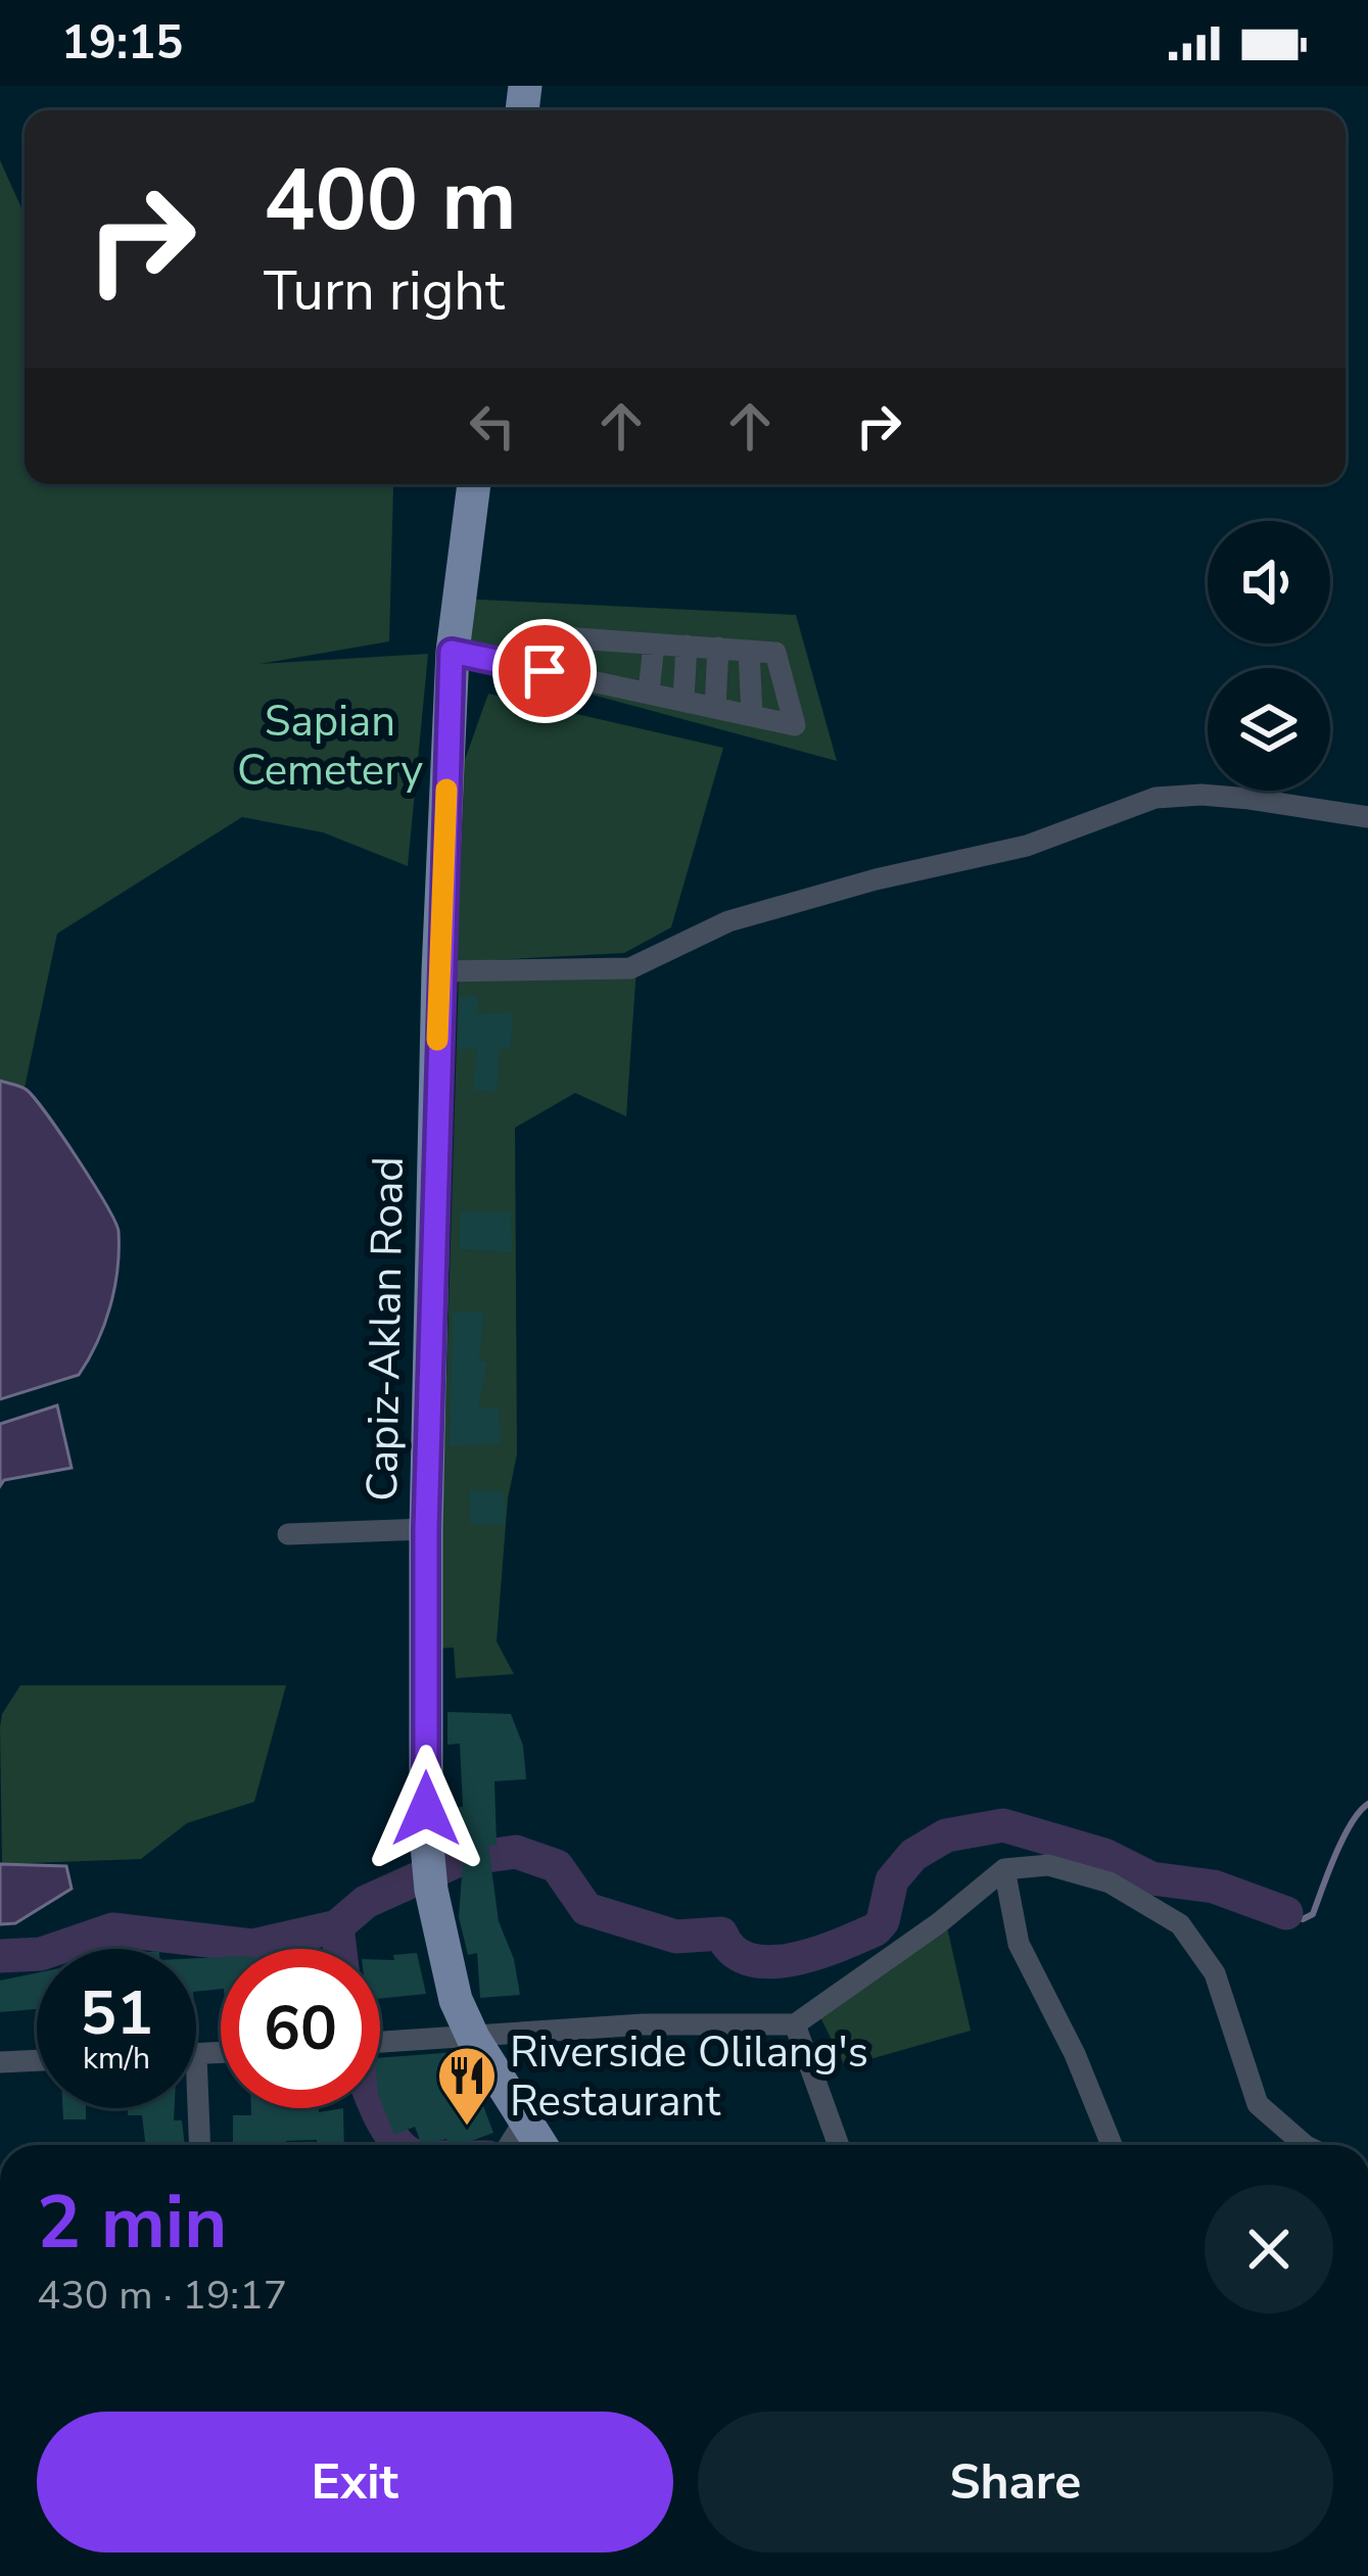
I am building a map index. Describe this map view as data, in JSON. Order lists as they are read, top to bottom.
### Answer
{
  "streets": {
    "main road": ["Capiz-Aklan Road"]
  },
  "parks": ["Sapian Cemetery"],
  "places": {
    "restaurant": ["Riverside Olilang's Restaurant"]
  },
  "page": {
    "status": "19:15",
    "turn": ["400 m", "Turn right"],
    "speed": "51 km/h",
    "limit": "60",
    "heading": ["2 min", "430 m · 19:17"],
    "buttons": ["Exit", "Share"]
  }
}
